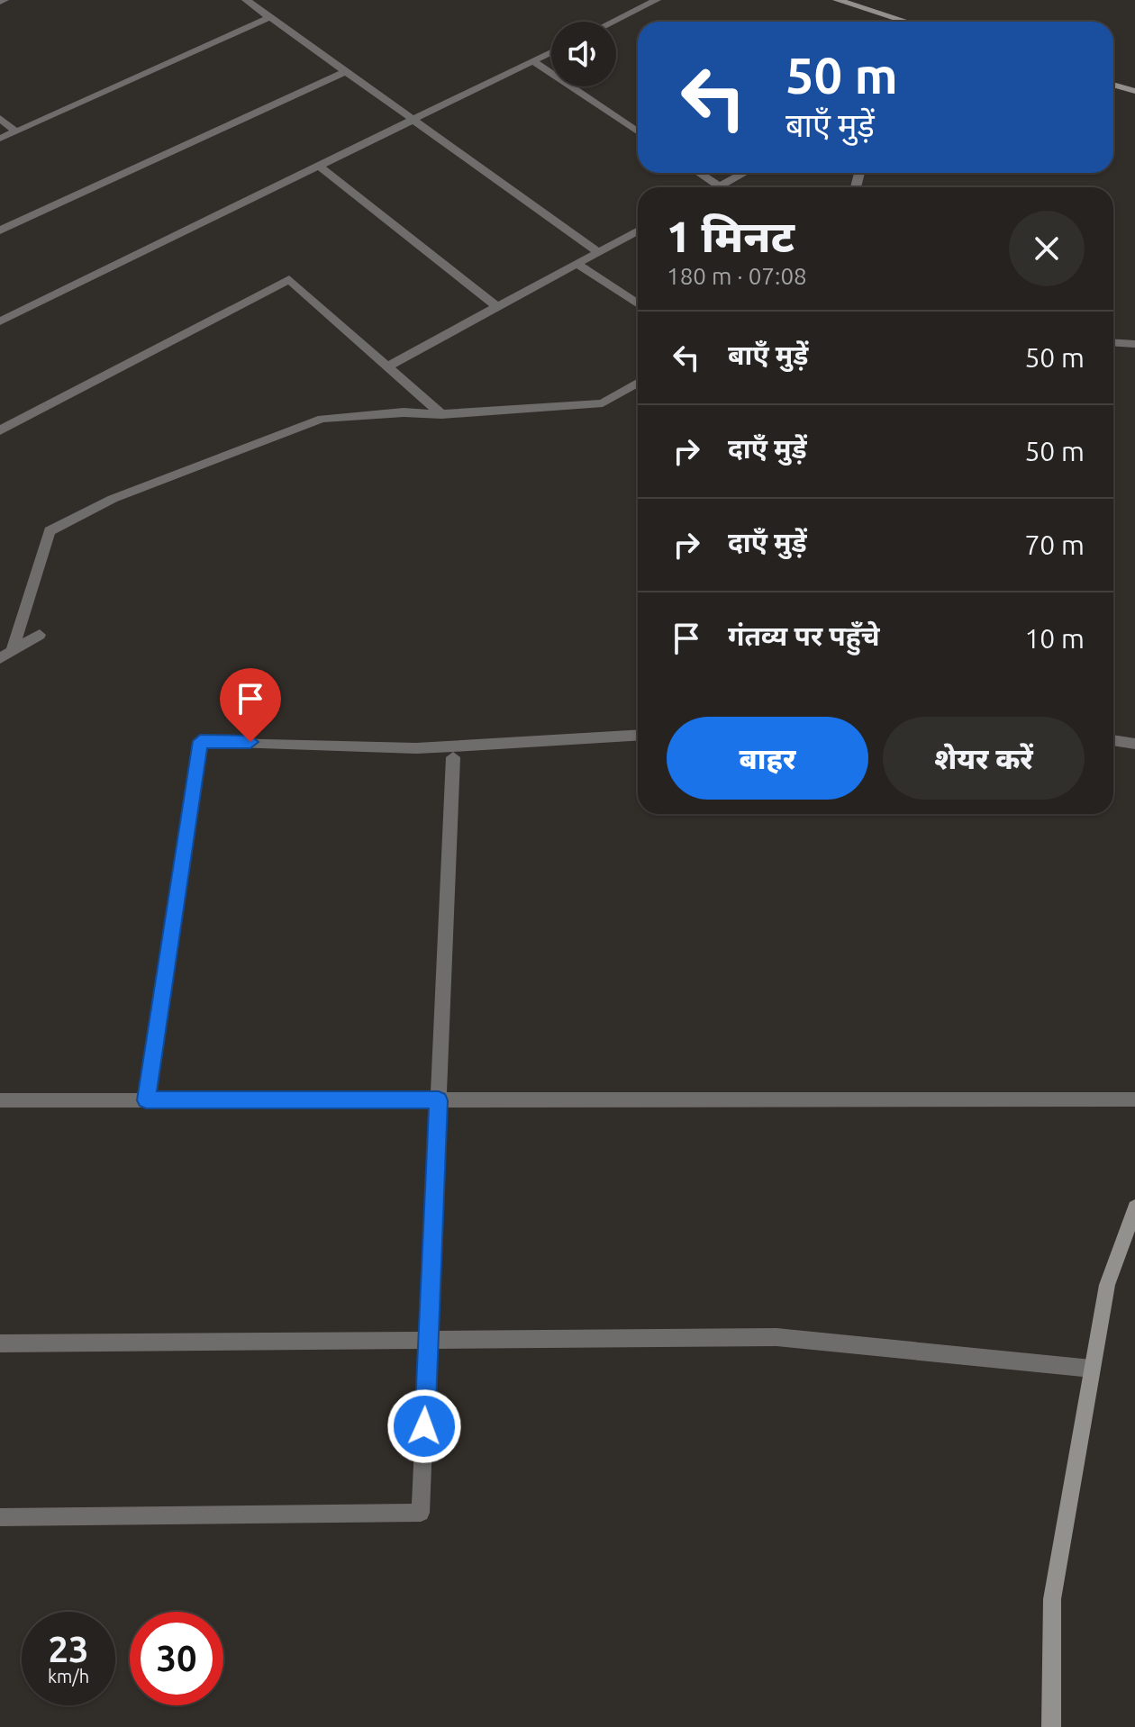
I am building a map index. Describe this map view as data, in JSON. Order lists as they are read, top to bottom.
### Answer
{
  "page": {
    "turn": ["50 m", "बाएँ मुड़ें"],
    "heading": ["1 मिनट", "180 m · 07:08"],
    "list": [
      {
        "name": "बाएँ मुड़ें",
        "value": "50 m"
      },
      {
        "name": "दाएँ मुड़ें",
        "value": "50 m"
      },
      {
        "name": "दाएँ मुड़ें",
        "value": "70 m"
      },
      {
        "name": "गंतव्य पर पहुँचे",
        "value": "10 m"
      }
    ],
    "buttons": ["बाहर", "शेयर करें"],
    "speed": "23 km/h",
    "limit": "30"
  }
}
